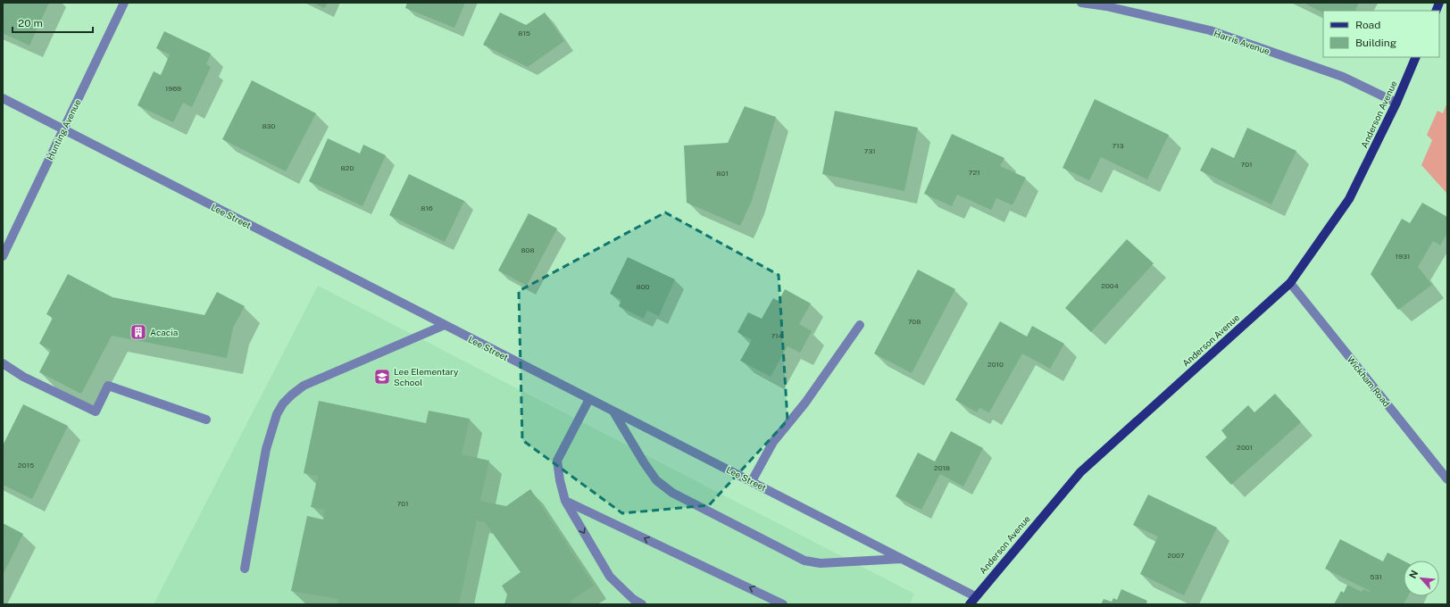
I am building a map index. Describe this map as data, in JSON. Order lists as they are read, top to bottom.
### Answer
{
  "streets": {
    "main road": ["Anderson Avenue"],
    "street": [
      "Harris Avenue",
      "Hunting Avenue",
      "Lee Street",
      "Wickham Road"
    ]
  },
  "crossings": [
    ["Harris Avenue", "Anderson Avenue"],
    ["Anderson Avenue", "Lee Street"],
    ["Anderson Avenue", "Wickham Road"],
    ["Hunting Avenue", "Lee Street"]
  ],
  "places": {
    "building": ["Acacia"],
    "school or university": ["Lee Elementary School"]
  },
  "house_numbers": [
    "815",
    "1969",
    "830",
    "713",
    "731",
    "701",
    "820",
    "721",
    "801",
    "816",
    "808",
    "1931",
    "2004",
    "800",
    "708",
    "714",
    "2010",
    "2001",
    "2015",
    "2018",
    "701",
    "2007",
    "531"
  ],
  "legend": ["Road", "Building"],
  "scale_bar": "20 m",
  "north": "top left"
}
